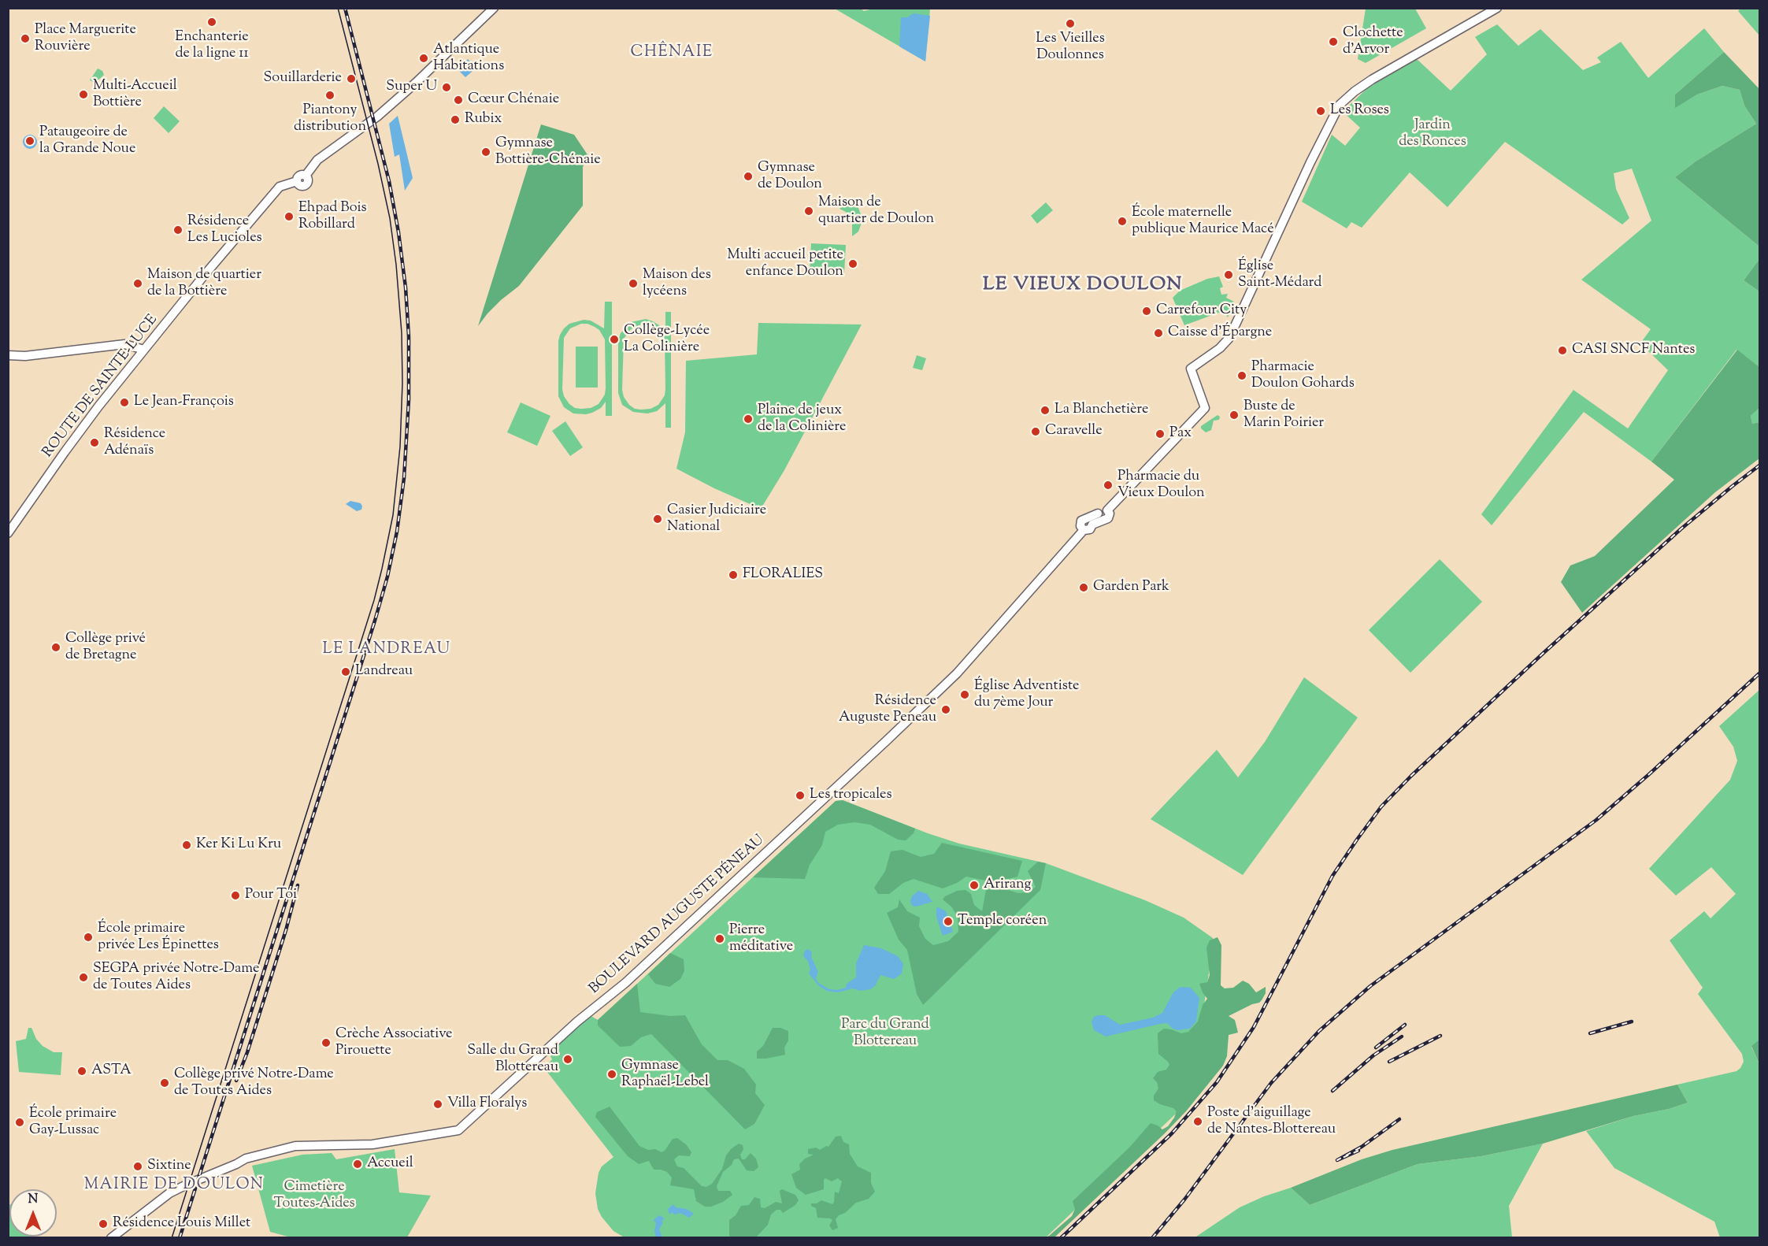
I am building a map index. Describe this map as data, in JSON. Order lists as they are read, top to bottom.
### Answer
{
  "streets": {
    "street": ["ROUTE DE SAINTE-LUCE", "BOULEVARD AUGUSTE PÉNEAU"]
  },
  "districts": [
    "CHÊNAIE",
    "LE VIEUX DOULON",
    "LE LANDREAU",
    "MAIRIE DE DOULON"
  ],
  "parks": ["Jardin des Ronces", "Parc du Grand Blottereau", "Cimetière Toutes-Aides"],
  "places": [
    "Enchanterie de la ligne 11",
    "Les Vieilles Doulonnes",
    "Place Marguerite Rouvière",
    "Clochette d'Arvor",
    "Atlantique Habitations",
    "Souillarderie",
    "Super U",
    "Multi-Accueil Bottière",
    "Piantony distribution",
    "Cœur Chénaie",
    "Les Roses",
    "Rubix",
    "Pataugeoire de la Grande Noue",
    "Gymnase Bottière-Chénaie",
    "Gymnase de Doulon",
    "Maison de quartier de Doulon",
    "Ehpad Bois Robillard",
    "École maternelle publique Maurice Macé",
    "Résidence Les Lucioles",
    "Multi accueil petite enfance Doulon",
    "Église Saint-Médard",
    "Maison de quartier de la Bottière",
    "Maison des lycéens",
    "Carrefour City",
    "Caisse d'Épargne",
    "Collège-Lycée La Colinière",
    "CASI SNCF Nantes",
    "Pharmacie Doulon Gohards",
    "Le Jean-François",
    "La Blanchetière",
    "Buste de Marin Poirier",
    "Plaine de jeux de la Colinière",
    "Caravelle",
    "Pax",
    "Résidence Adénaïs",
    "Pharmacie du Vieux Doulon",
    "Casier Judiciaire National",
    "FLORALIES",
    "Garden Park",
    "Collège privé de Bretagne",
    "Landreau",
    "Église Adventiste du 7ème Jour",
    "Résidence Auguste Peneau",
    "Les tropicales",
    "Ker Ki Lu Kru",
    "Arirang",
    "Pour Toi",
    "Temple coréen",
    "École primaire privée Les Épinettes",
    "Pierre méditative",
    "SEGPA privée Notre-Dame de Toutes Aides",
    "Crèche Associative Pirouette",
    "Salle du Grand Blottereau",
    "ASTA",
    "Gymnase Raphaël-Lebel",
    "Collège privé Notre-Dame de Toutes Aides",
    "Villa Floralys",
    "Poste d’aiguillage de Nantes-Blottereau",
    "École primaire Gay-Lussac",
    "Accueil",
    "Sixtine",
    "Résidence Louis Millet"
  ],
  "north": "top"
}
